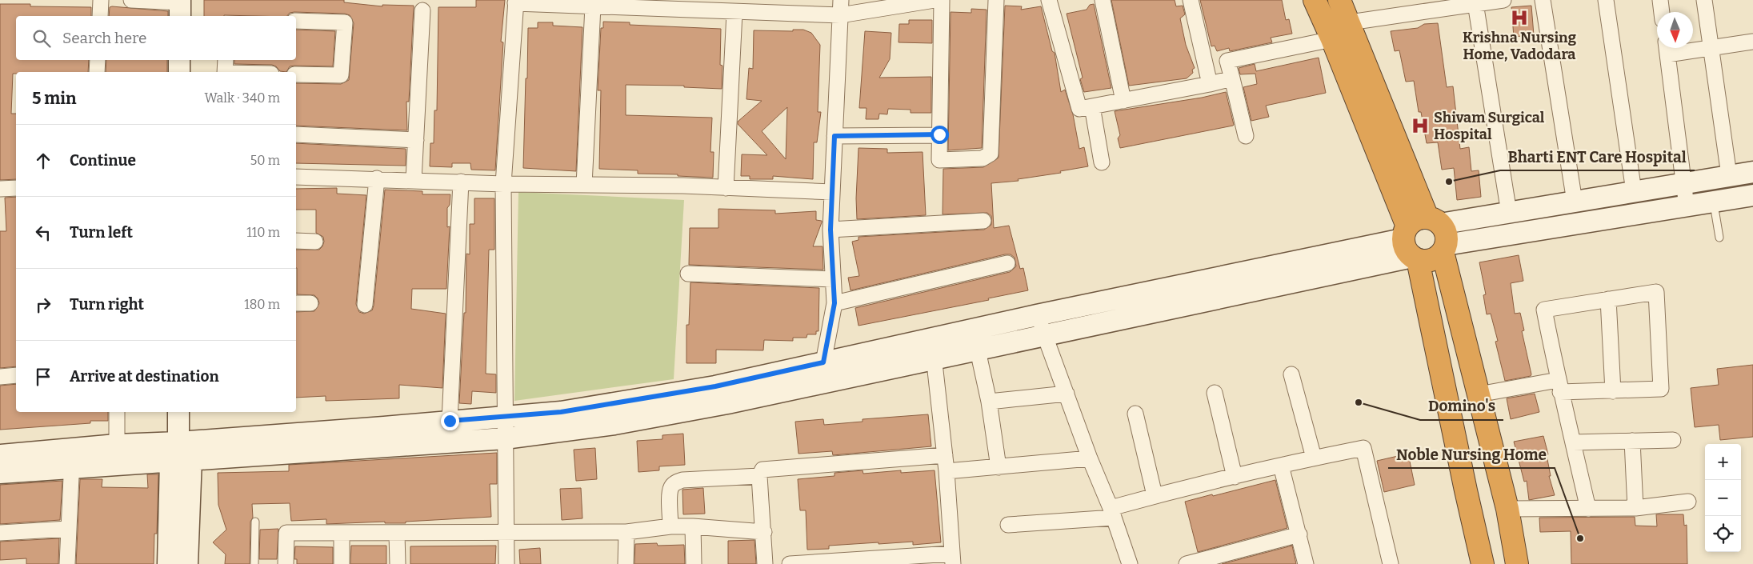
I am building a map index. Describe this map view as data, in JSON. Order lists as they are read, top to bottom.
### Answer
{
  "places": {
    "hospital": ["Krishna Nursing Home, Vadodara", "Shivam Surgical Hospital"],
    "other": ["Bharti ENT Care Hospital", "Domino's", "Noble Nursing Home"]
  },
  "north": "bottom",
  "page": {
    "search": "Search here",
    "heading": ["5 min", "Walk · 340 m"],
    "list": [
      ["Continue", "50 m"],
      ["Turn left", "110 m"],
      ["Turn right", "180 m"],
      "Arrive at destination"
    ],
    "map_buttons": ["+", "−"]
  }
}
